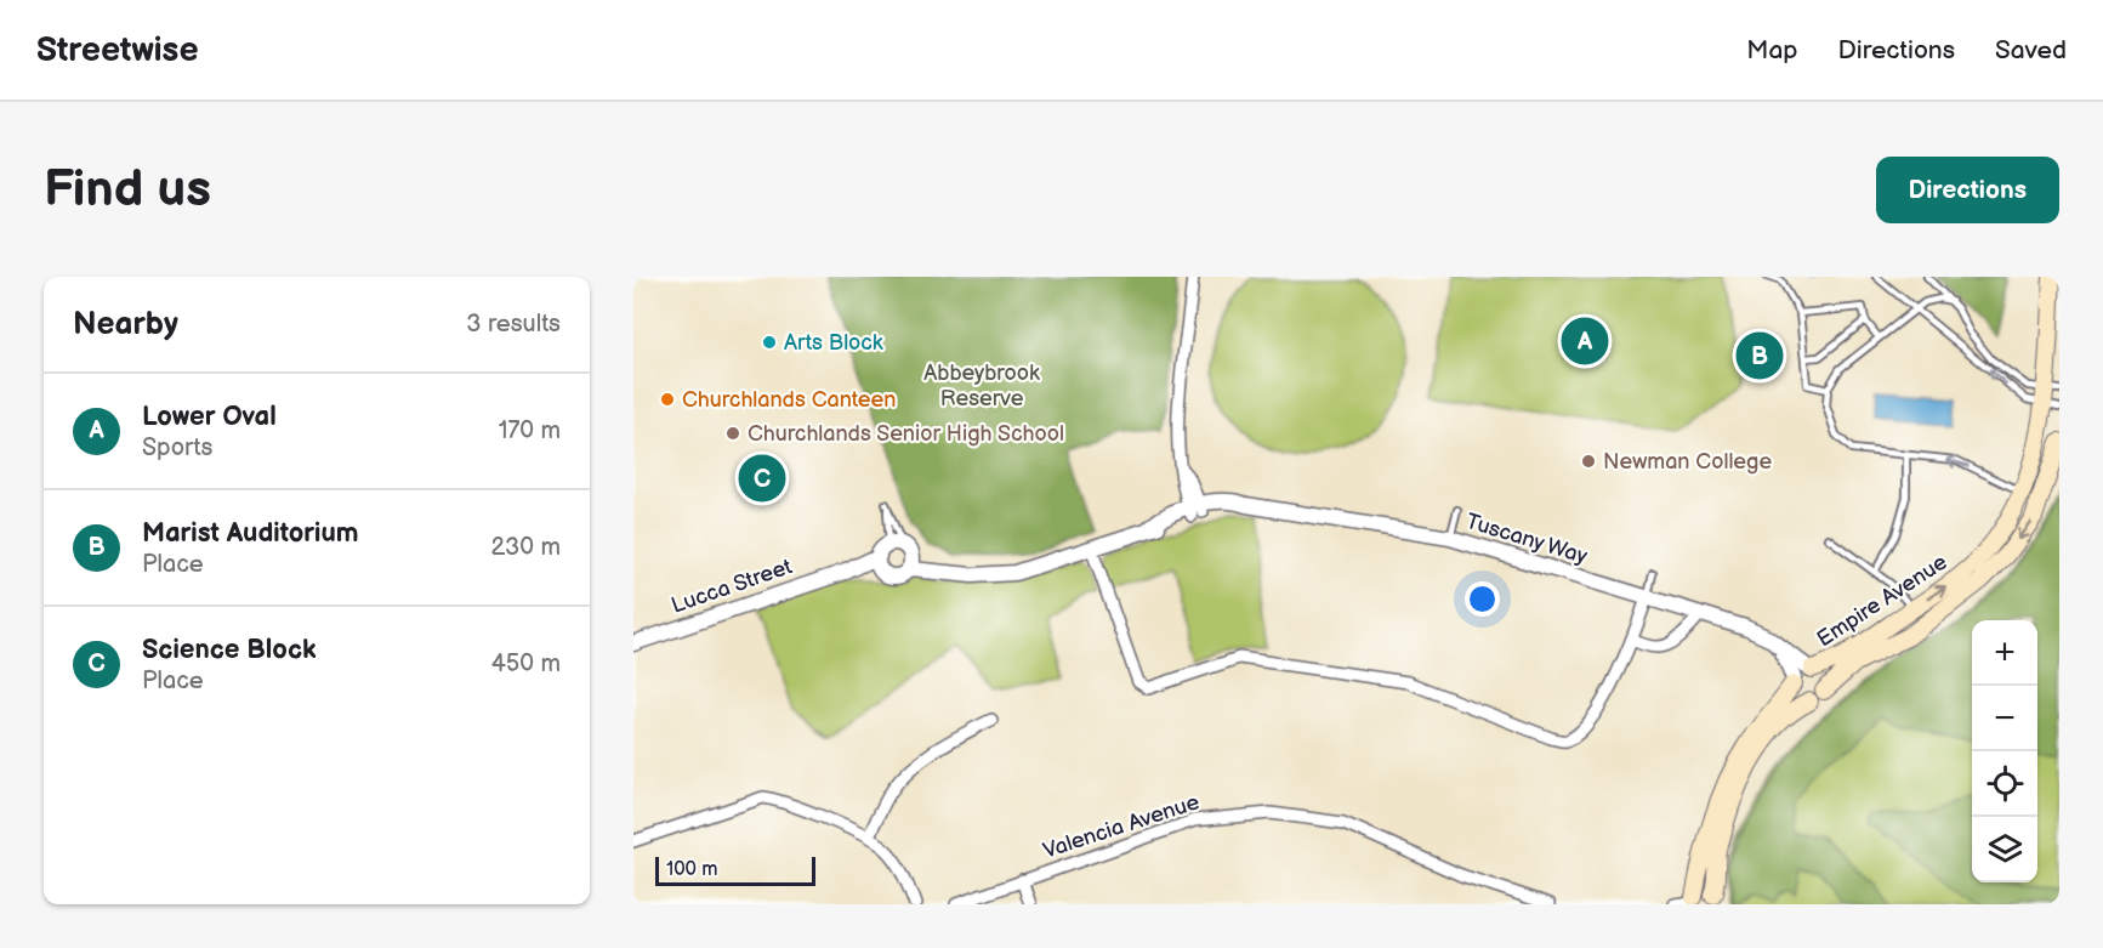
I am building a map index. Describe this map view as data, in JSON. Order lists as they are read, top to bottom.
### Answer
{
  "streets": {
    "main road": ["Empire Avenue"],
    "street": ["Tuscany Way", "Lucca Street", "Valencia Avenue"]
  },
  "crossings": [
    ["Tuscany Way", "Lucca Street"],
    ["Tuscany Way", "Empire Avenue"]
  ],
  "parks": ["Abbeybrook Reserve"],
  "places": [
    "Arts Block",
    "Churchlands Canteen",
    "Churchlands Senior High School",
    "Newman College"
  ],
  "scale_bar": "100 m",
  "page": {
    "header": "Streetwise",
    "nav": ["Map", "Directions", "Saved"],
    "buttons": "Directions",
    "title": "Find us",
    "heading": ["Nearby", "3 results"],
    "pins": ["A", "B", "C"],
    "list": [
      {
        "mark": "A",
        "name": "Lower Oval",
        "note": "Sports",
        "value": "170 m"
      },
      {
        "mark": "B",
        "name": "Marist Auditorium",
        "note": "Place",
        "value": "230 m"
      },
      {
        "mark": "C",
        "name": "Science Block",
        "note": "Place",
        "value": "450 m"
      }
    ],
    "map_buttons": ["+", "−"],
    "scale": "100 m"
  }
}
